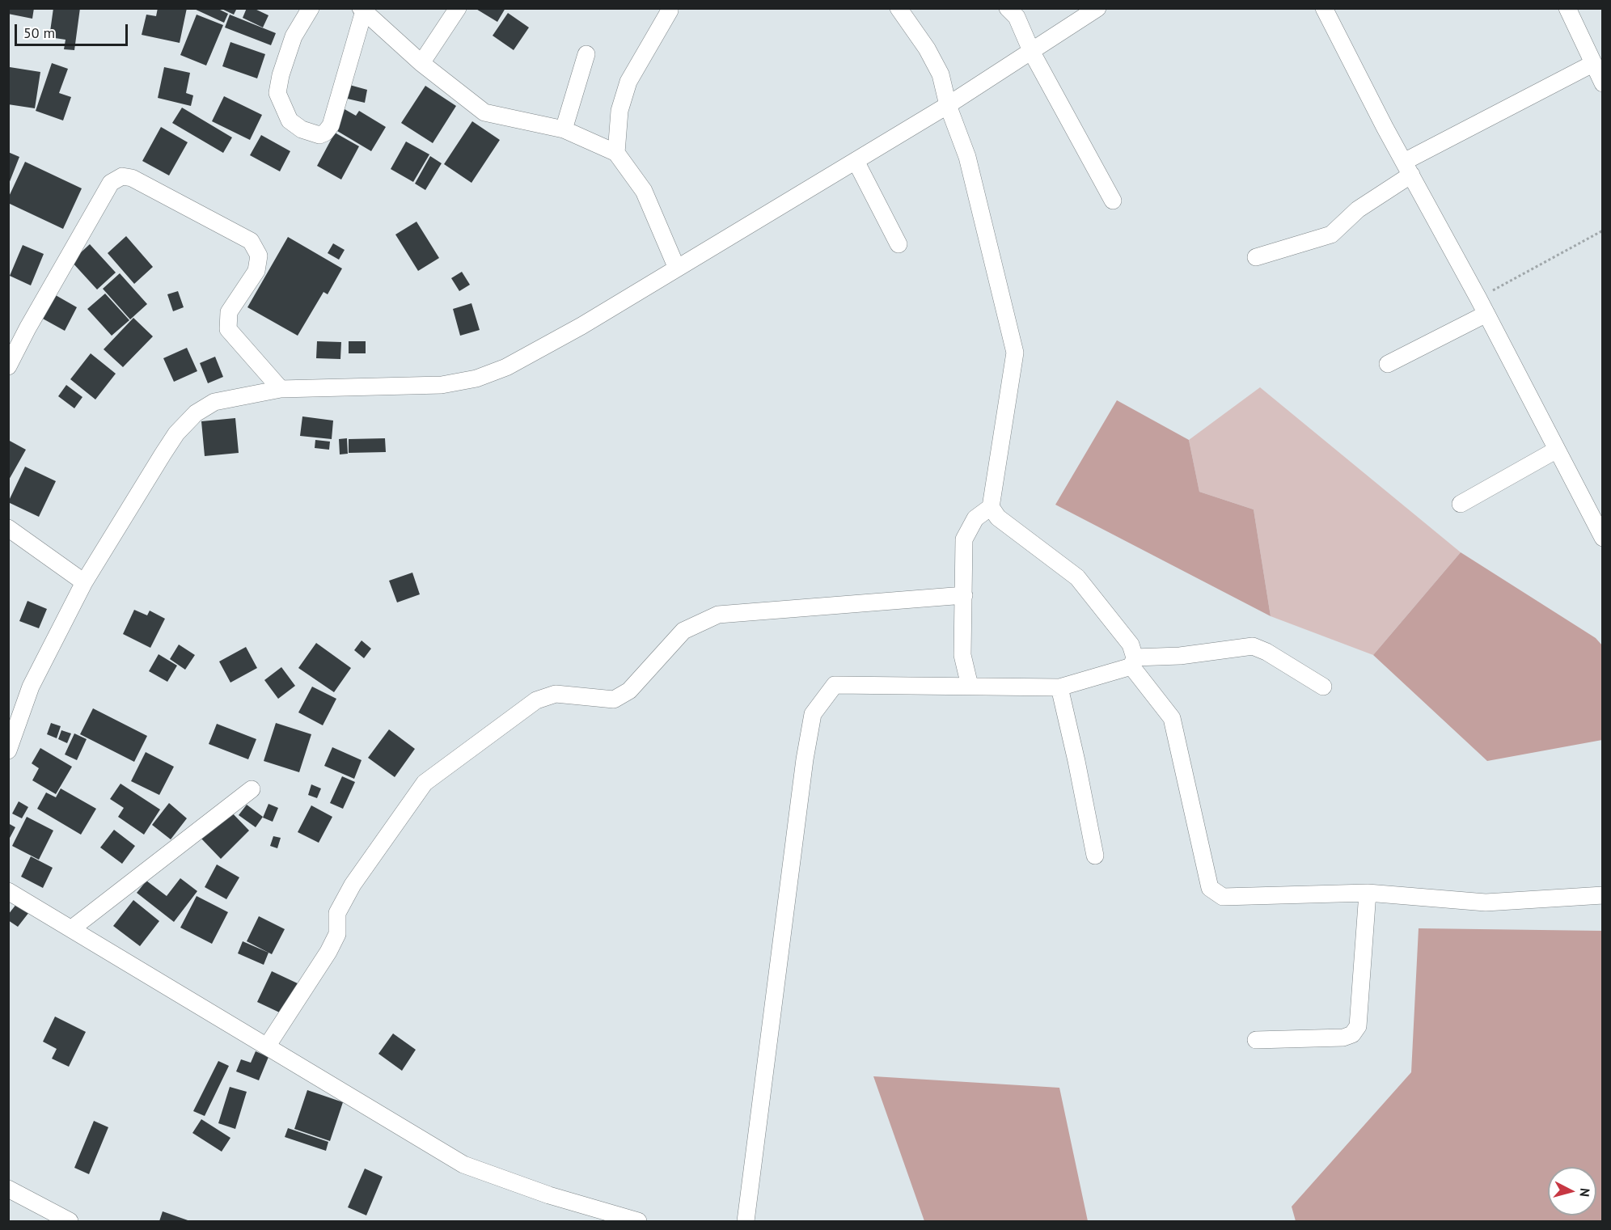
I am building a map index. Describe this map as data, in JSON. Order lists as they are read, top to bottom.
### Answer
{
  "scale_bar": "50 m",
  "north": "right"
}
